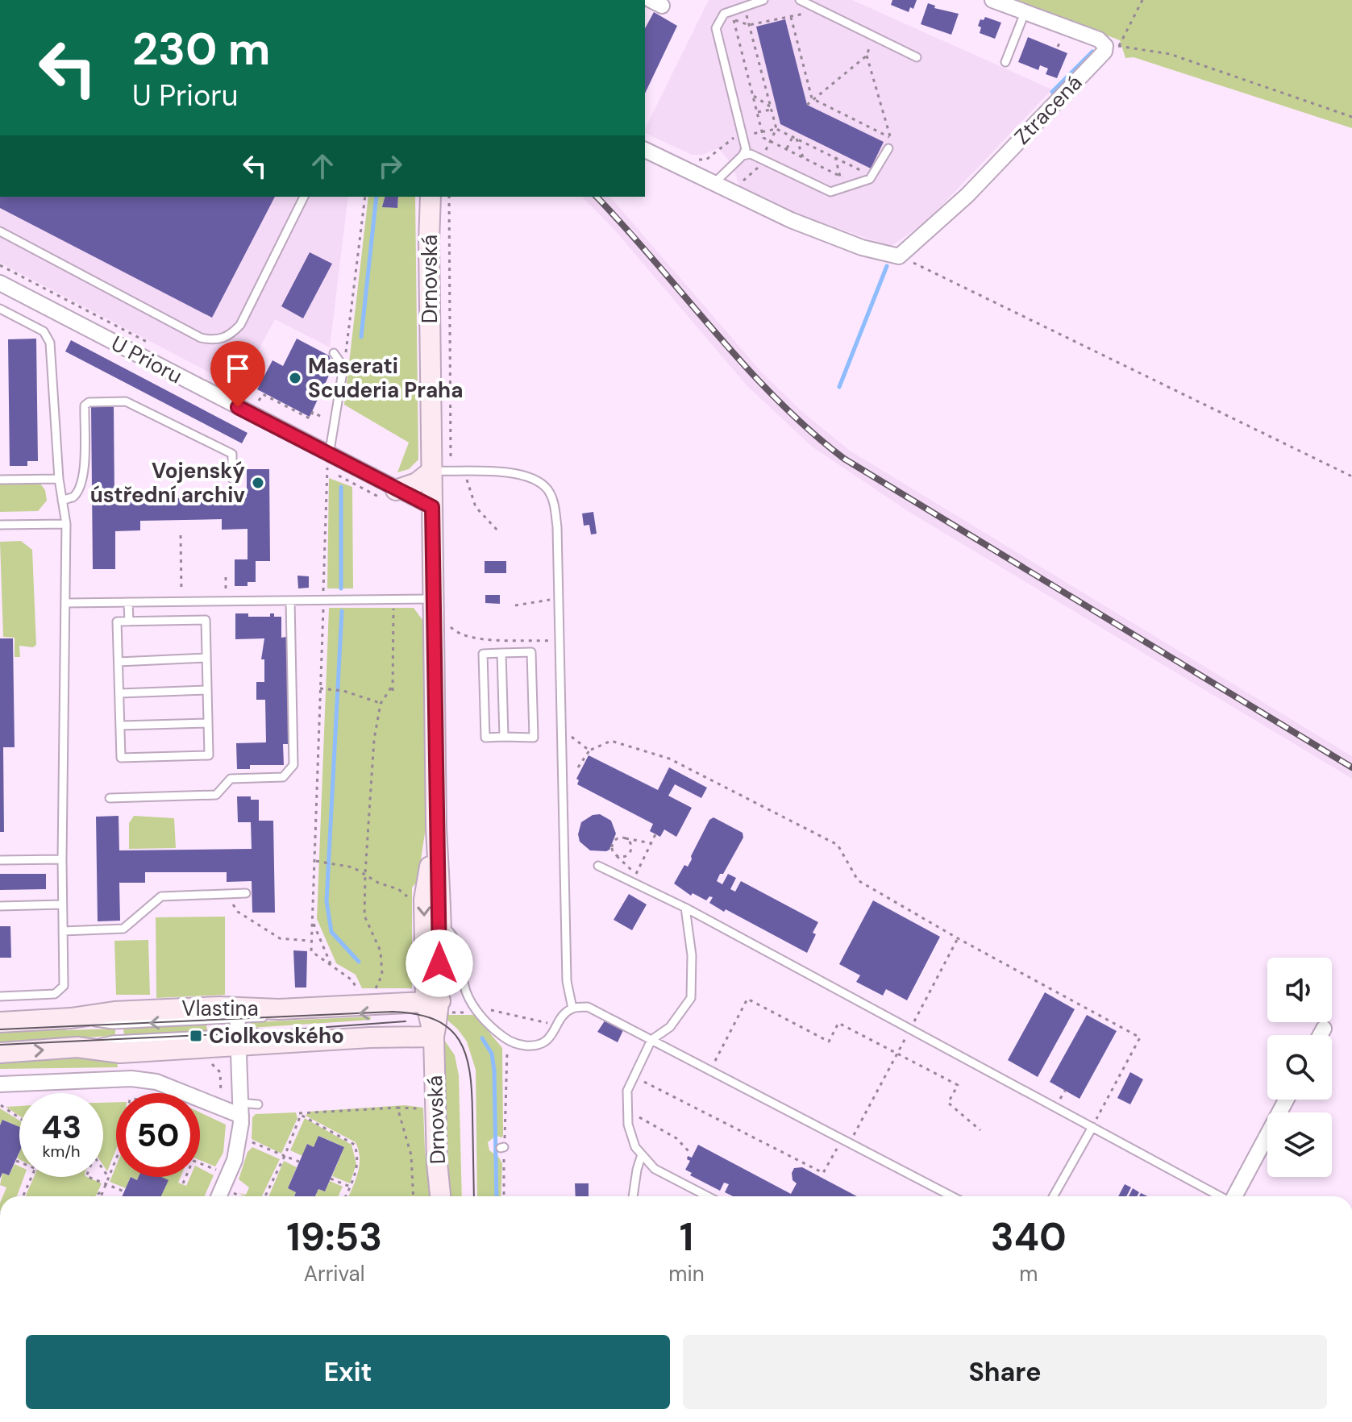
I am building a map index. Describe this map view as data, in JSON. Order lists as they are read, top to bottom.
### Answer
{
  "streets": {
    "main road": ["Drnovská", "Vlastina"],
    "street": ["Ztracená", "U Prioru"]
  },
  "crossings": [
    ["Drnovská", "U Prioru"],
    ["Drnovská", "Vlastina"]
  ],
  "places": {
    "other": ["Maserati Scuderia Praha", "Vojenský ústřední archiv"],
    "transit": ["Ciolkovského"]
  },
  "page": {
    "turn": ["230 m", "U Prioru"],
    "speed": "43 km/h",
    "limit": "50",
    "eta": [
      "19:53",
      "Arrival",
      "1",
      "min",
      "340",
      "m"
    ],
    "buttons": ["Exit", "Share"]
  }
}
